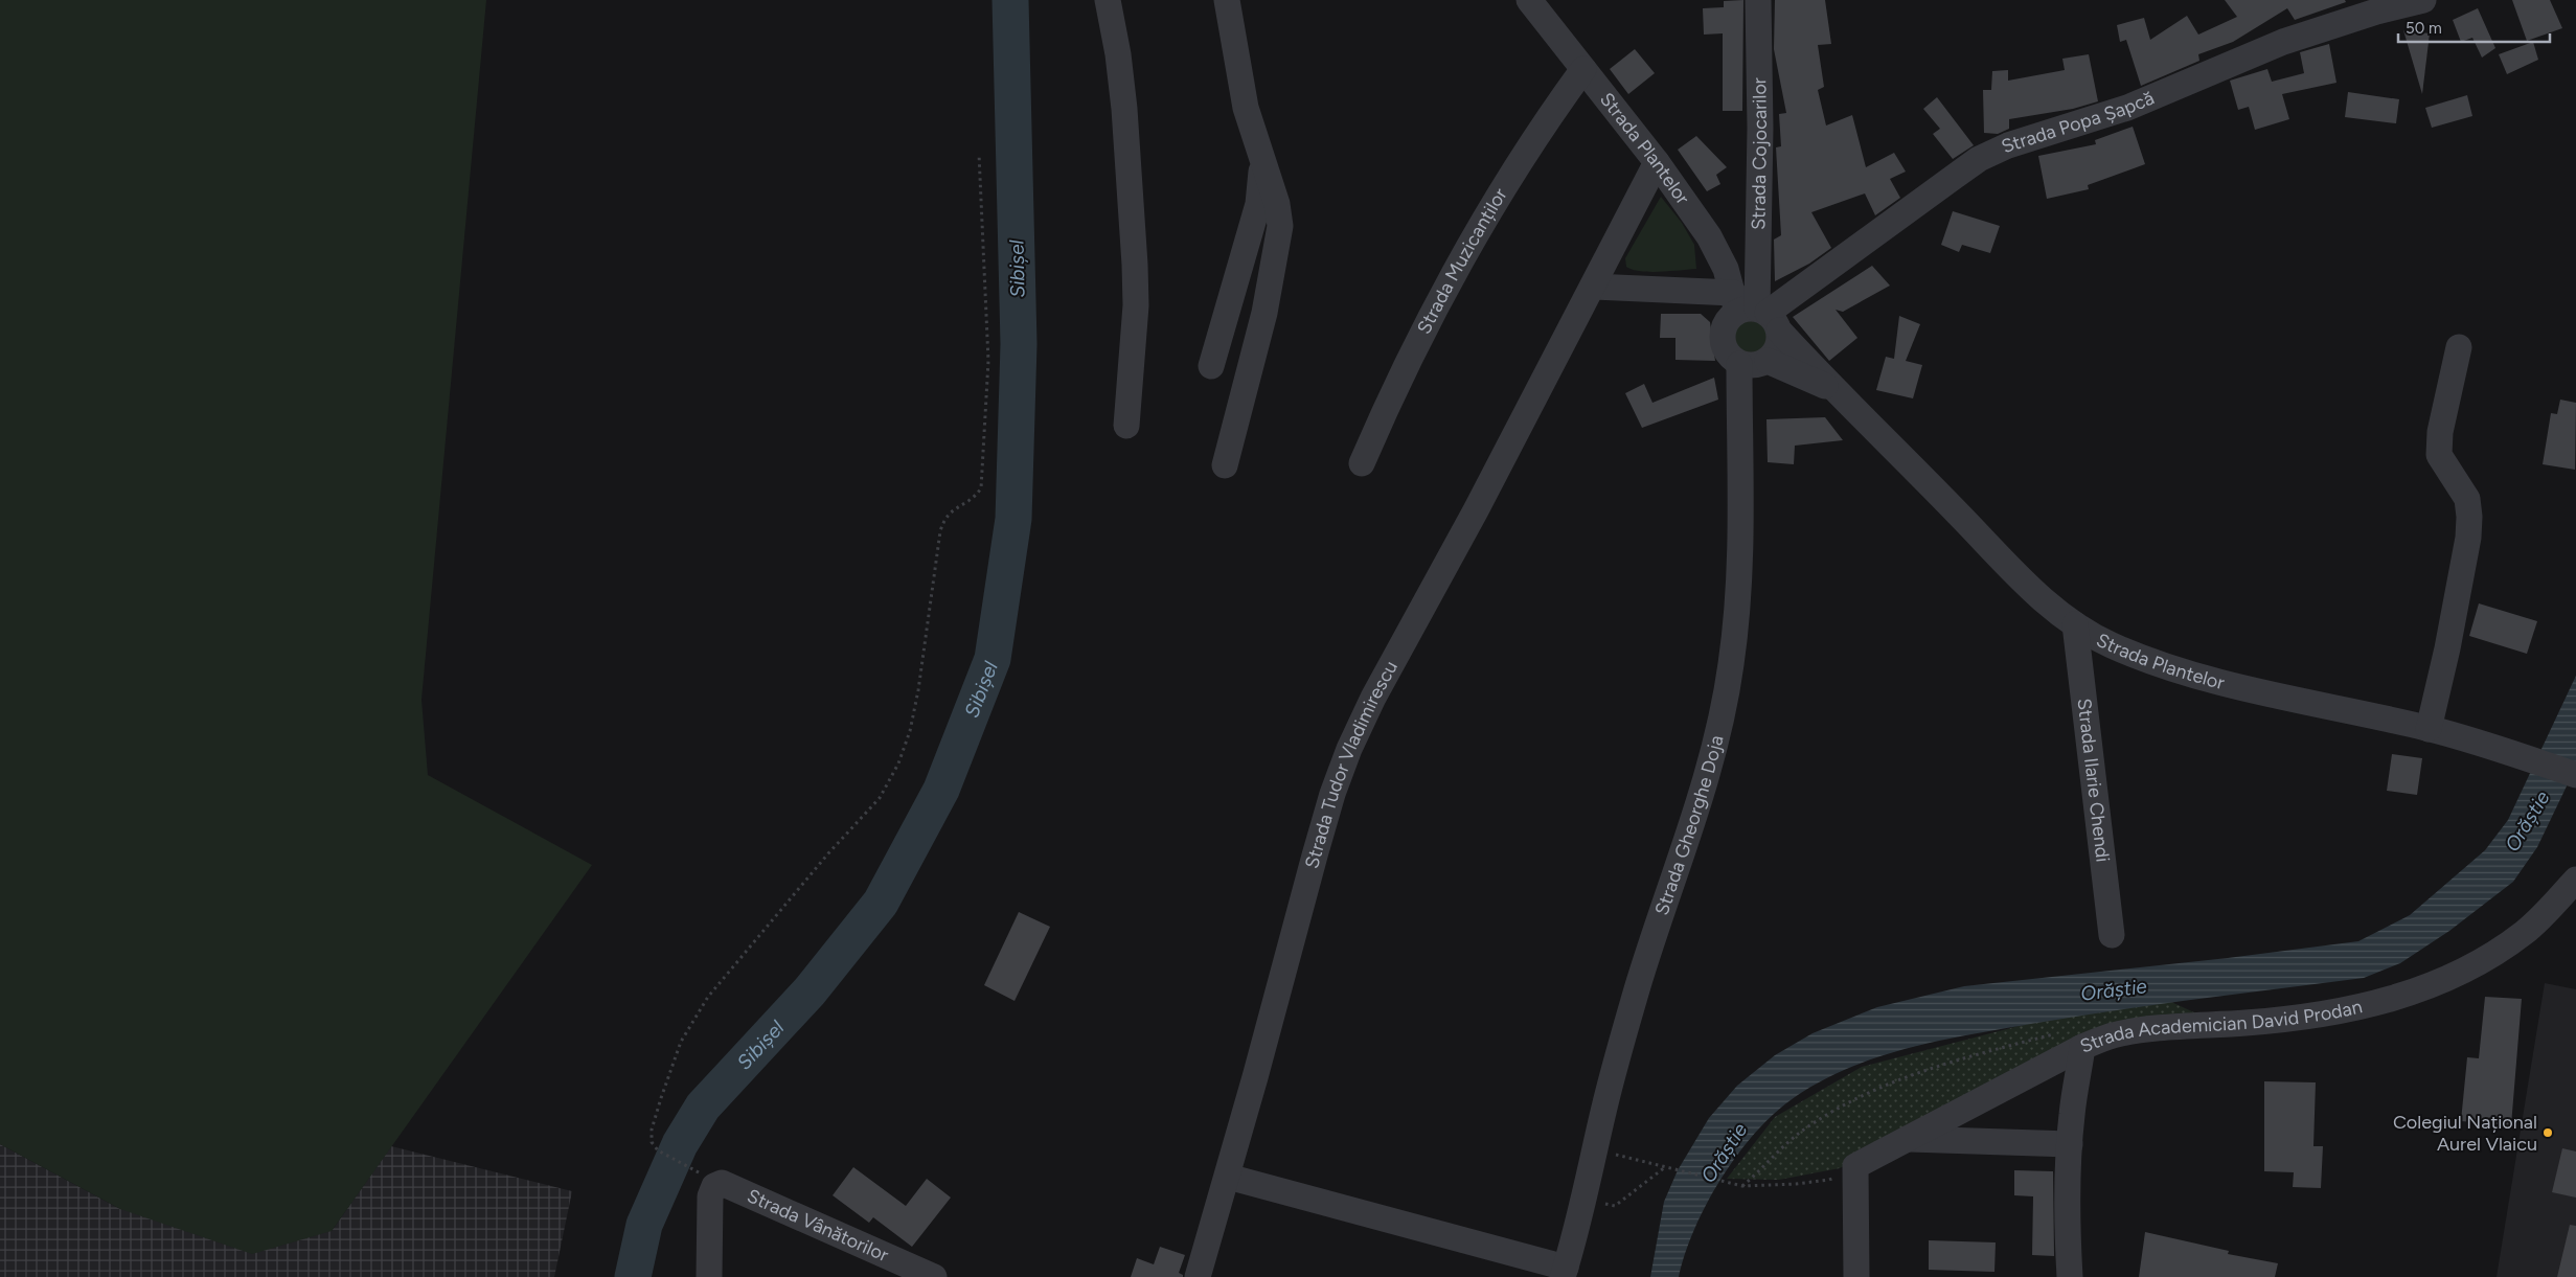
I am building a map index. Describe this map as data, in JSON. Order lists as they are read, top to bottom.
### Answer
{
  "streets": {
    "street": [
      "Strada Popa Șapcă",
      "Strada Plantelor",
      "Strada Cojocarilor",
      "Strada Muzicanților",
      "Strada Tudor Vladimirescu",
      "Strada Ilarie Chendi",
      "Strada Gheorghe Doja",
      "Strada Academician David Prodan",
      "Strada Vânătorilor"
    ]
  },
  "crossings": [
    ["Strada Popa Șapcă", "Strada Plantelor"],
    ["Strada Popa Șapcă", "Strada Cojocarilor"],
    ["Strada Popa Șapcă", "Strada Gheorghe Doja"],
    ["Strada Plantelor", "Strada Cojocarilor"],
    ["Strada Plantelor", "Strada Muzicanților"],
    ["Strada Plantelor", "Strada Tudor Vladimirescu"],
    ["Strada Plantelor", "Strada Ilarie Chendi"],
    ["Strada Plantelor", "Strada Gheorghe Doja"],
    ["Strada Cojocarilor", "Strada Gheorghe Doja"]
  ],
  "water": ["Sibișel", "Orăștie"],
  "places": ["Colegiul Național Aurel Vlaicu"],
  "scale_bar": "50 m"
}
